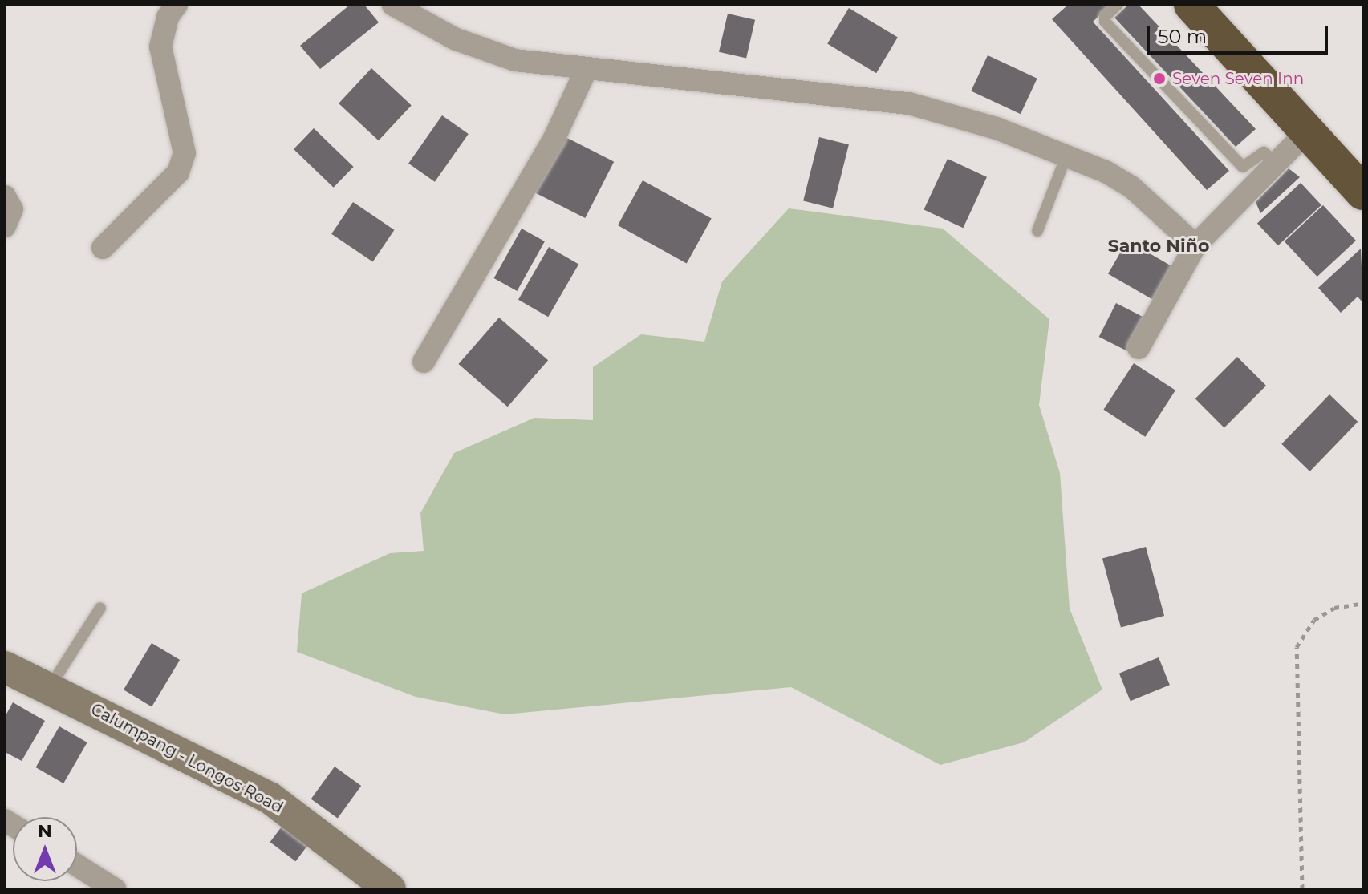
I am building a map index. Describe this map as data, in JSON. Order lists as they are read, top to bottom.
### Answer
{
  "streets": {
    "street": ["Calumpang - Longos Road"]
  },
  "districts": ["Santo Niño"],
  "places": ["Seven Seven Inn"],
  "scale_bar": "50 m",
  "north": "top"
}
